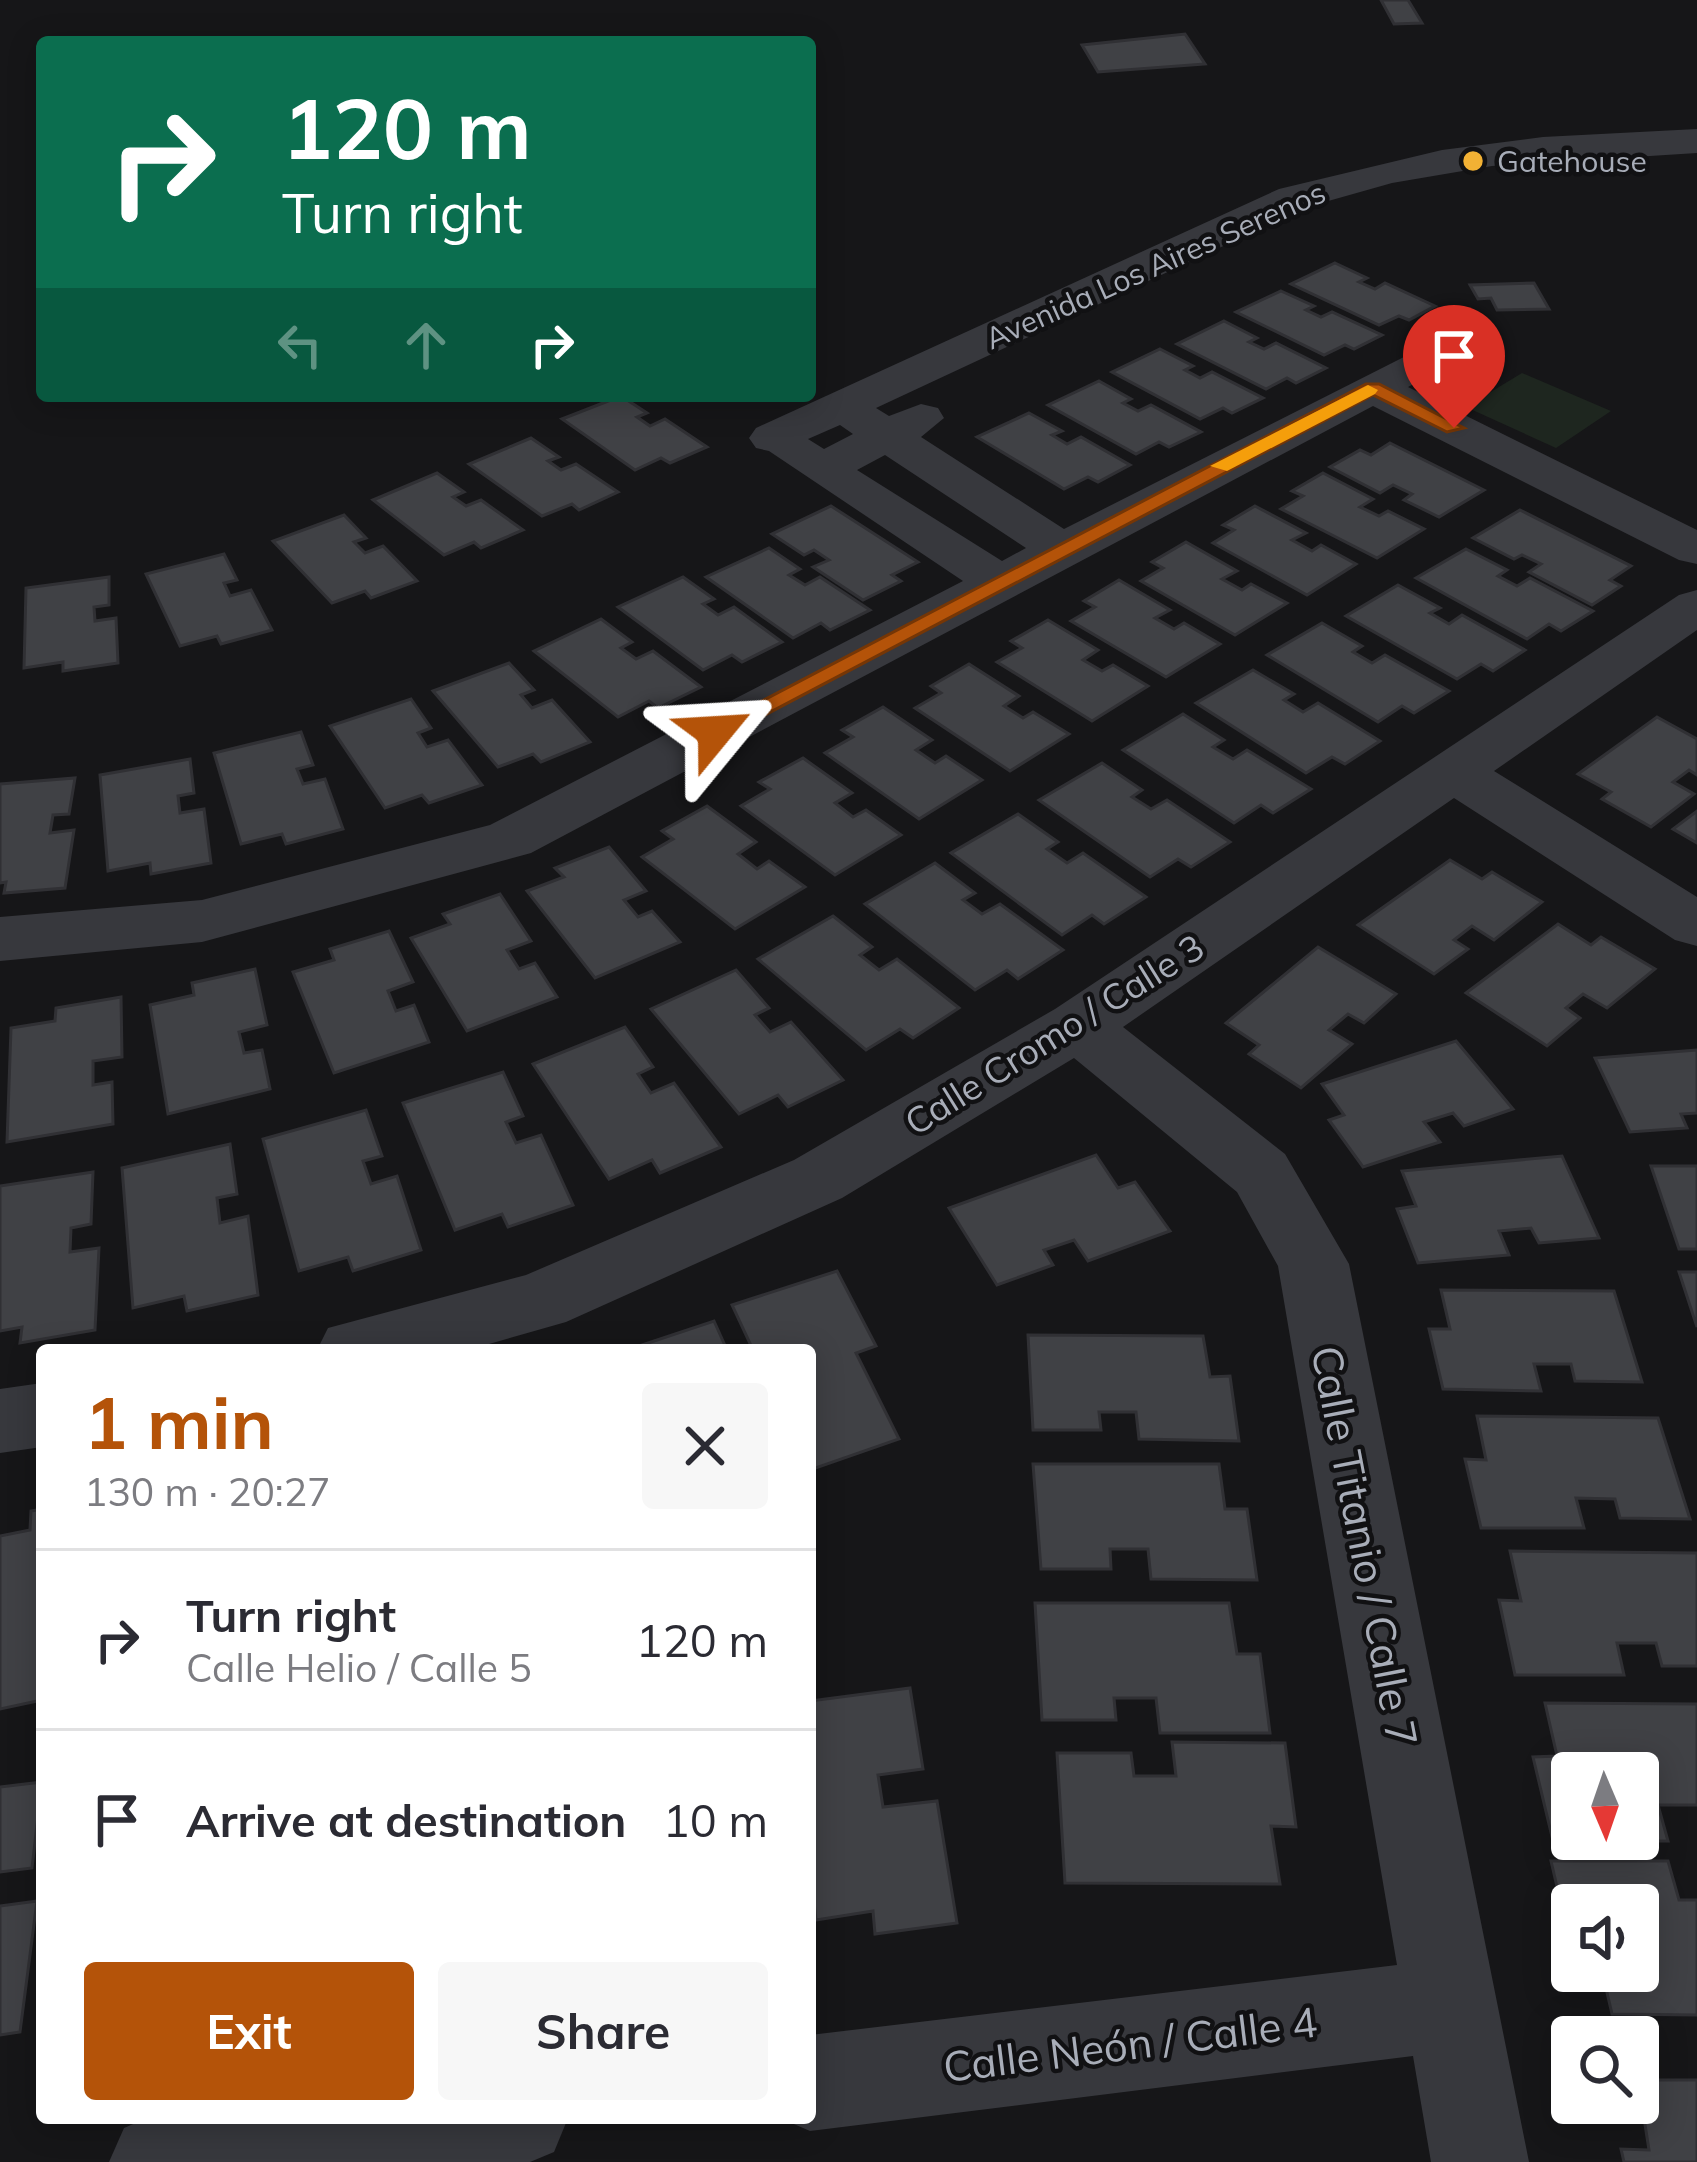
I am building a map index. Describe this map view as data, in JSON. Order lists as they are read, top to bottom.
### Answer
{
  "streets": {
    "street": [
      "Avenida Los Aires Serenos",
      "Calle Cromo / Calle 3",
      "Calle Titanio / Calle 7",
      "Calle Neón / Calle 4"
    ]
  },
  "crossings": [
    ["Calle Cromo / Calle 3", "Calle Titanio / Calle 7"],
    ["Calle Titanio / Calle 7", "Calle Neón / Calle 4"]
  ],
  "places": ["Gatehouse"],
  "north": "bottom",
  "page": {
    "turn": ["120 m", "Turn right"],
    "heading": ["1 min", "130 m · 20:27"],
    "list": [
      {
        "name": "Turn right",
        "note": "Calle Helio / Calle 5",
        "value": "120 m"
      },
      {
        "name": "Arrive at destination",
        "value": "10 m"
      }
    ],
    "buttons": ["Exit", "Share"]
  }
}
